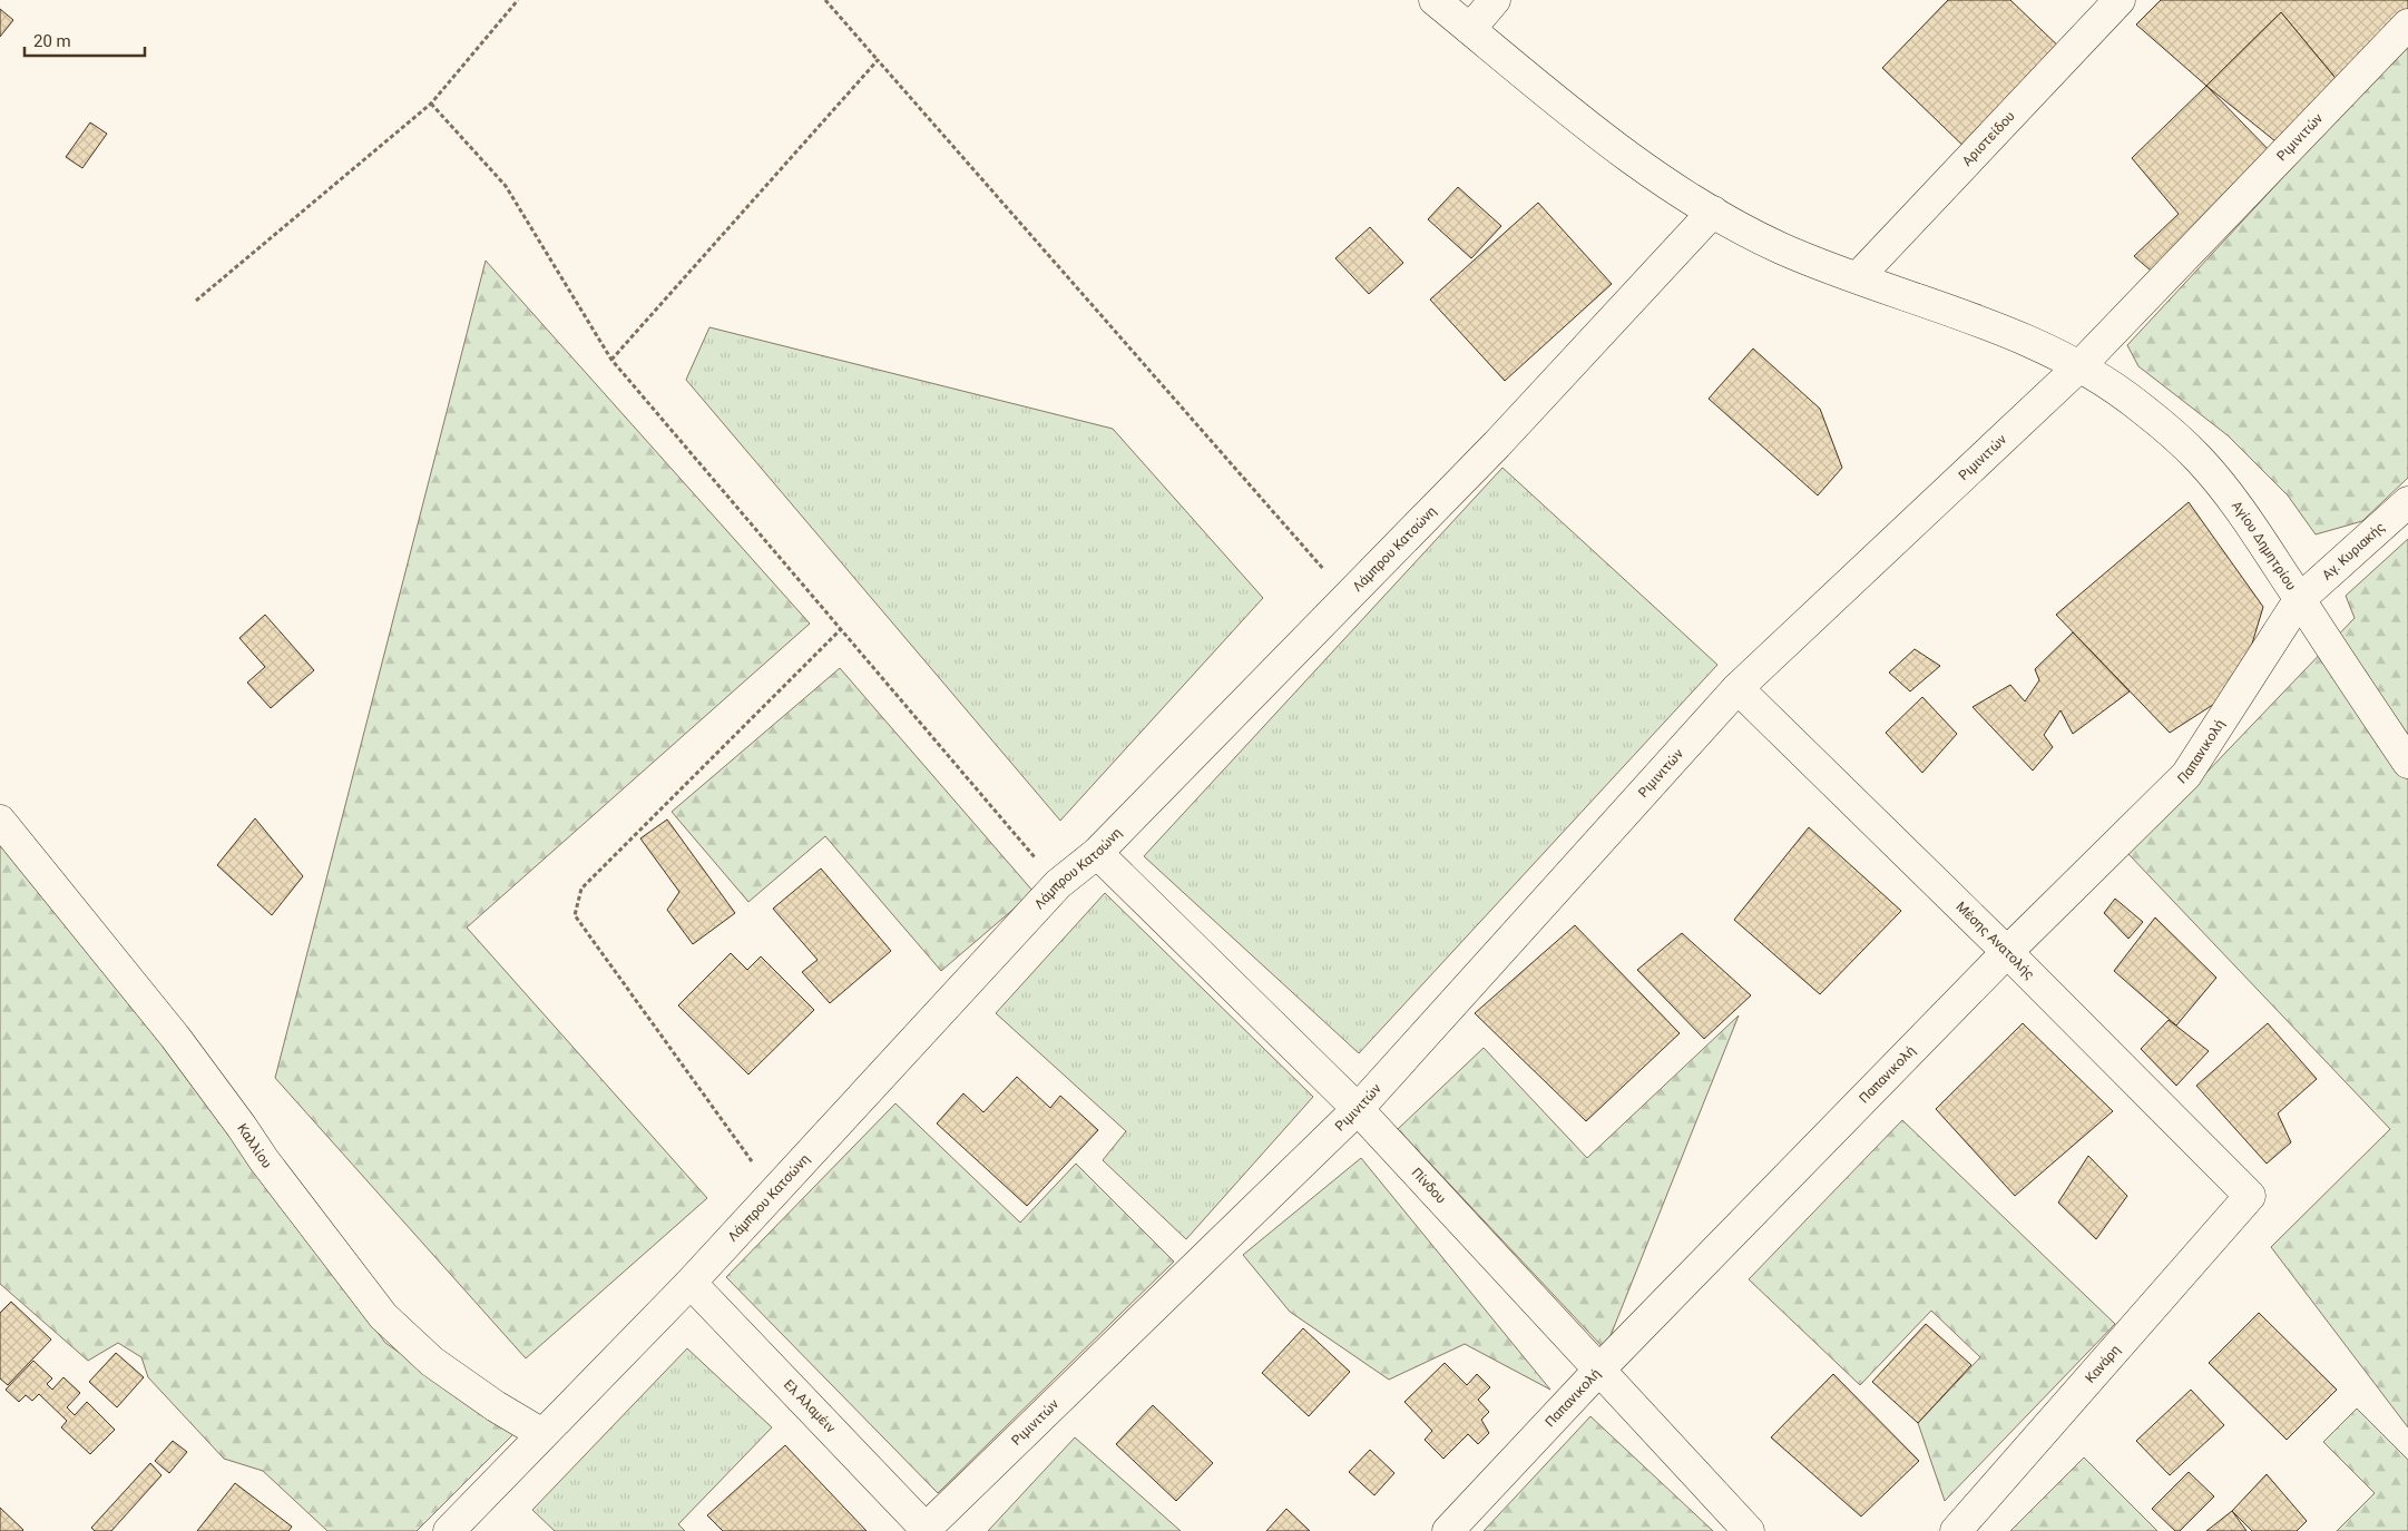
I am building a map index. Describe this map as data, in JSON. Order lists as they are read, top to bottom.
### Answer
{
  "streets": {
    "street": [
      "Ριμινιτών",
      "Αριστείδου",
      "Αγίου Δημητρίου",
      "Λάμπρου Κατσώνη",
      "Αγ. Κυριακής",
      "Παπανικολή",
      "Μέσης Ανατολής",
      "Καλλίου",
      "Πίνδου",
      "Κανάρη",
      "Ελ Αλαμέιν"
    ]
  },
  "crossings": [
    ["Ριμινιτών", "Αγίου Δημητρίου"],
    ["Ριμινιτών", "Μέσης Ανατολής"],
    ["Ριμινιτών", "Πίνδου"],
    ["Ριμινιτών", "Ελ Αλαμέιν"],
    ["Αριστείδου", "Αγίου Δημητρίου"],
    ["Αγίου Δημητρίου", "Λάμπρου Κατσώνη"],
    ["Αγίου Δημητρίου", "Αγ. Κυριακής"],
    ["Αγίου Δημητρίου", "Παπανικολή"],
    ["Λάμπρου Κατσώνη", "Καλλίου"],
    ["Λάμπρου Κατσώνη", "Πίνδου"],
    ["Λάμπρου Κατσώνη", "Ελ Αλαμέιν"],
    ["Αγ. Κυριακής", "Παπανικολή"],
    ["Παπανικολή", "Μέσης Ανατολής"],
    ["Παπανικολή", "Πίνδου"],
    ["Μέσης Ανατολής", "Κανάρη"]
  ],
  "scale_bar": "20 m"
}
